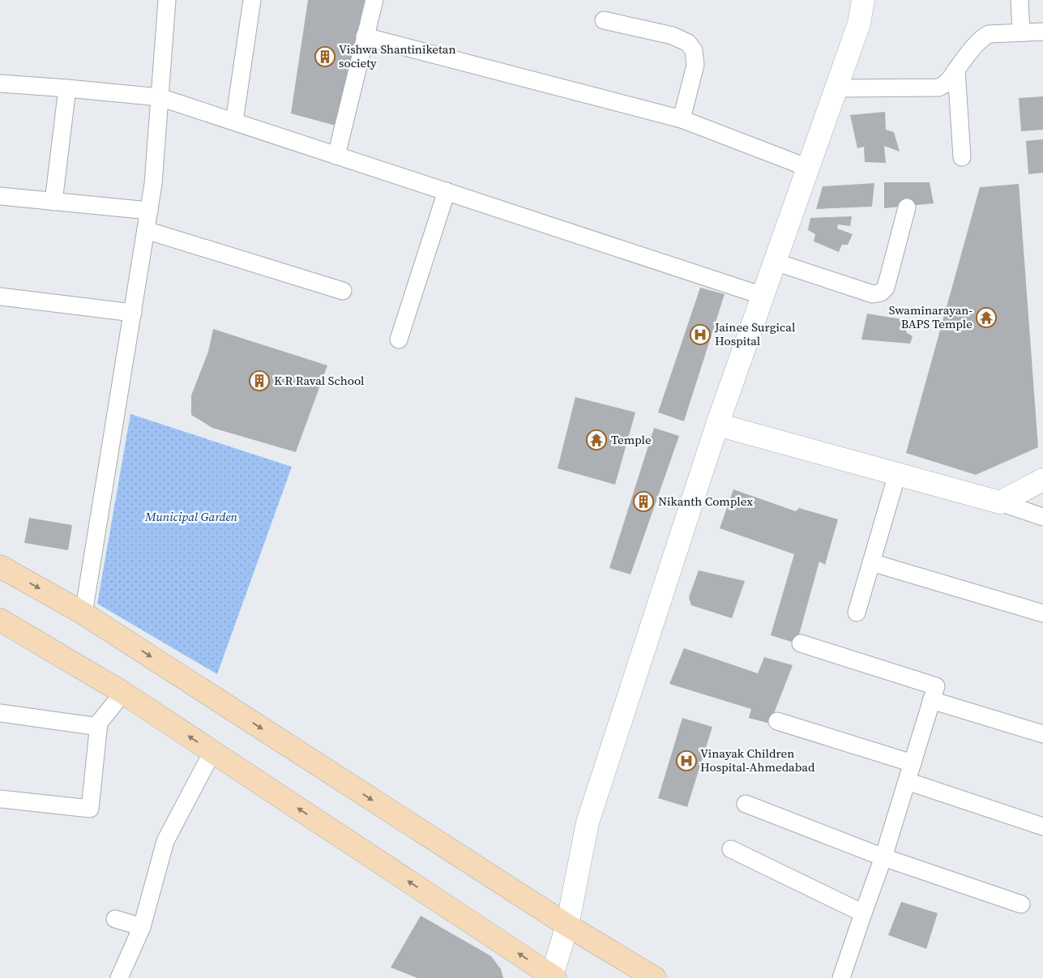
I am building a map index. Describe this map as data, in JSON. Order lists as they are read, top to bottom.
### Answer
{
  "parks": ["Municipal Garden"],
  "places": {
    "building": ["Vishwa Shantiniketan society", "K R Raval School", "Nikanth Complex"],
    "temple": ["Swaminarayan- BAPS Temple", "Temple"],
    "hospital": ["Jainee Surgical Hospital", "Vinayak Children Hospital-Ahmedabad"]
  }
}
